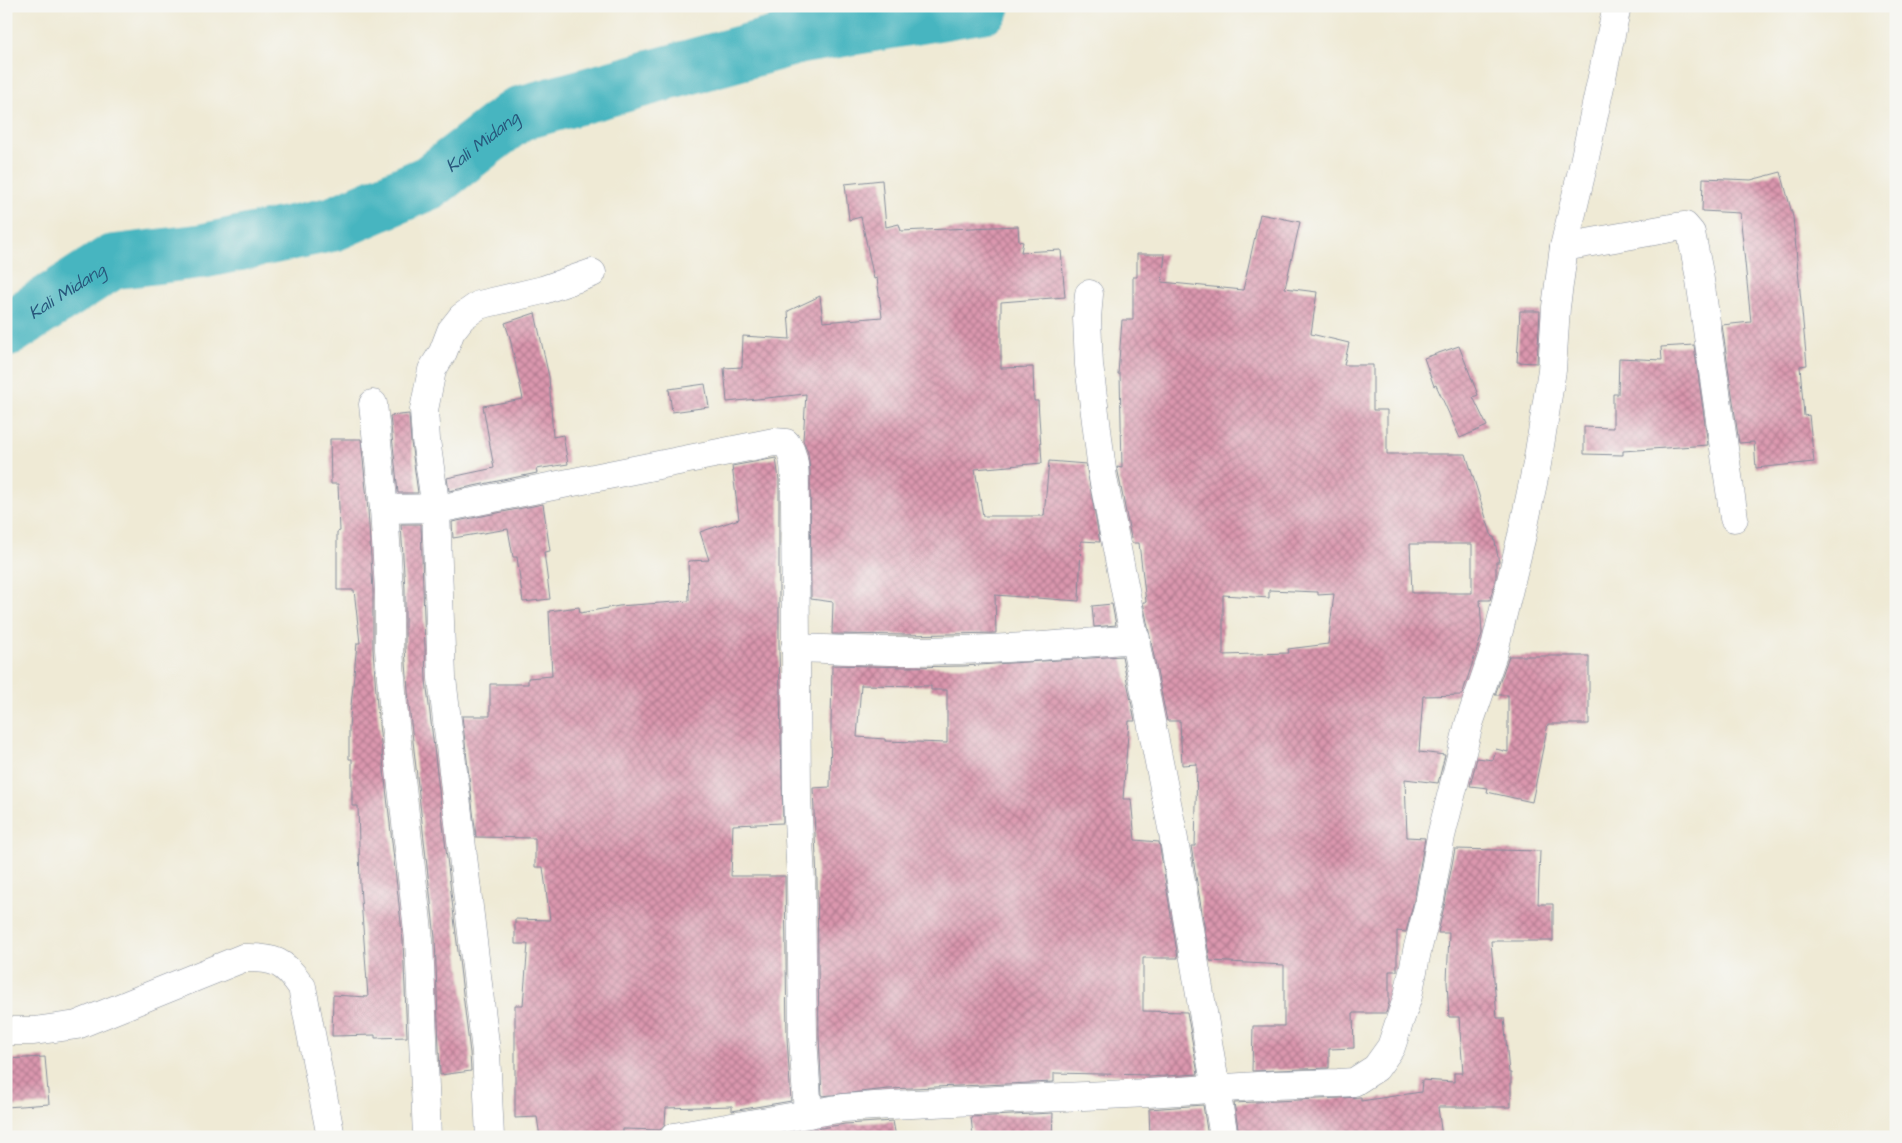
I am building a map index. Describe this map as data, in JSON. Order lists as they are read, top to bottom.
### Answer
{
  "water": ["Kali Midang"]
}
